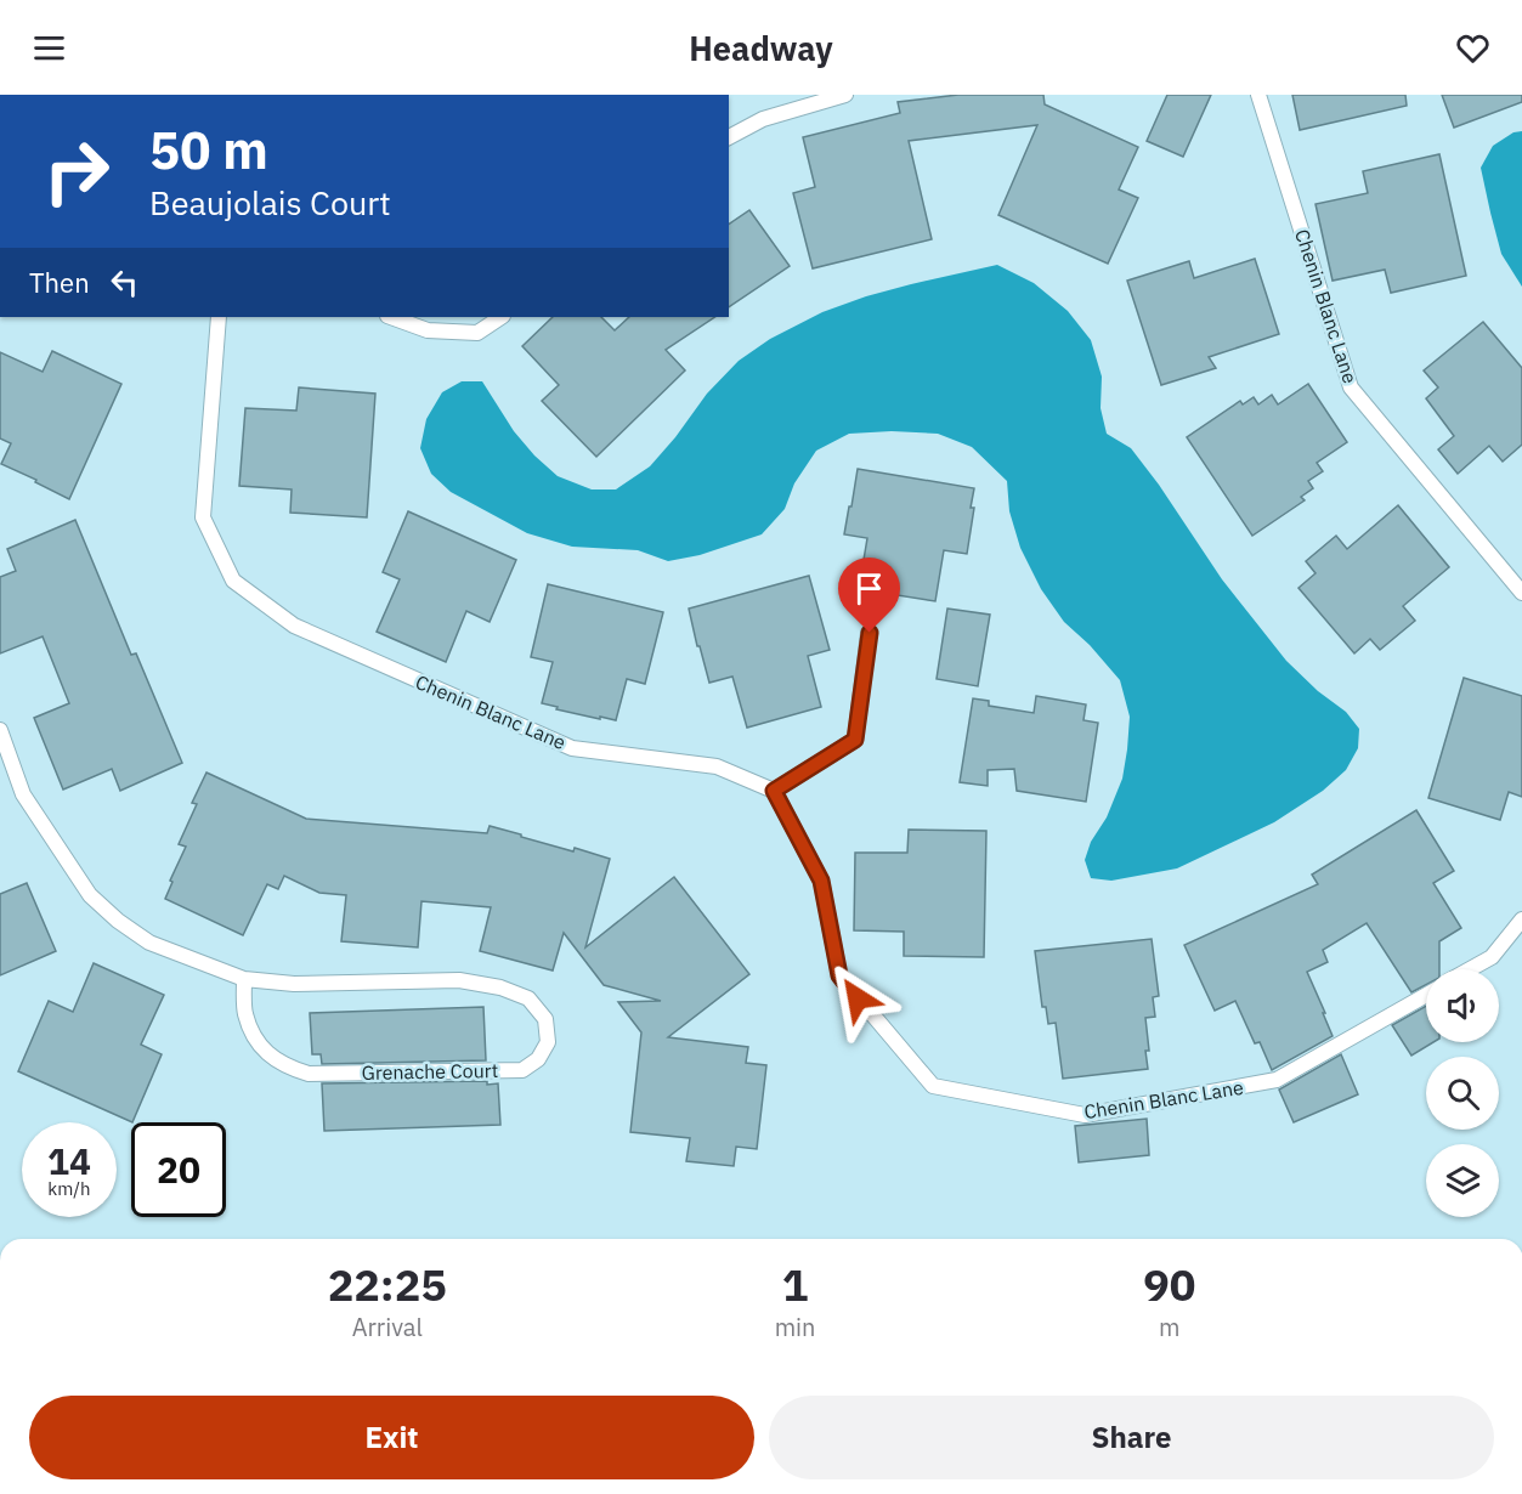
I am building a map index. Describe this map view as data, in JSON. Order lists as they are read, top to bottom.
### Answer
{
  "streets": {
    "lane": ["Chenin Blanc Lane", "Grenache Court"]
  },
  "page": {
    "header": "Headway",
    "turn": ["50 m", "Beaujolais Court"],
    "then": "Then",
    "speed": "14 km/h",
    "limit": "20",
    "eta": [
      "22:25",
      "Arrival",
      "1",
      "min",
      "90",
      "m"
    ],
    "buttons": ["Exit", "Share"]
  }
}
